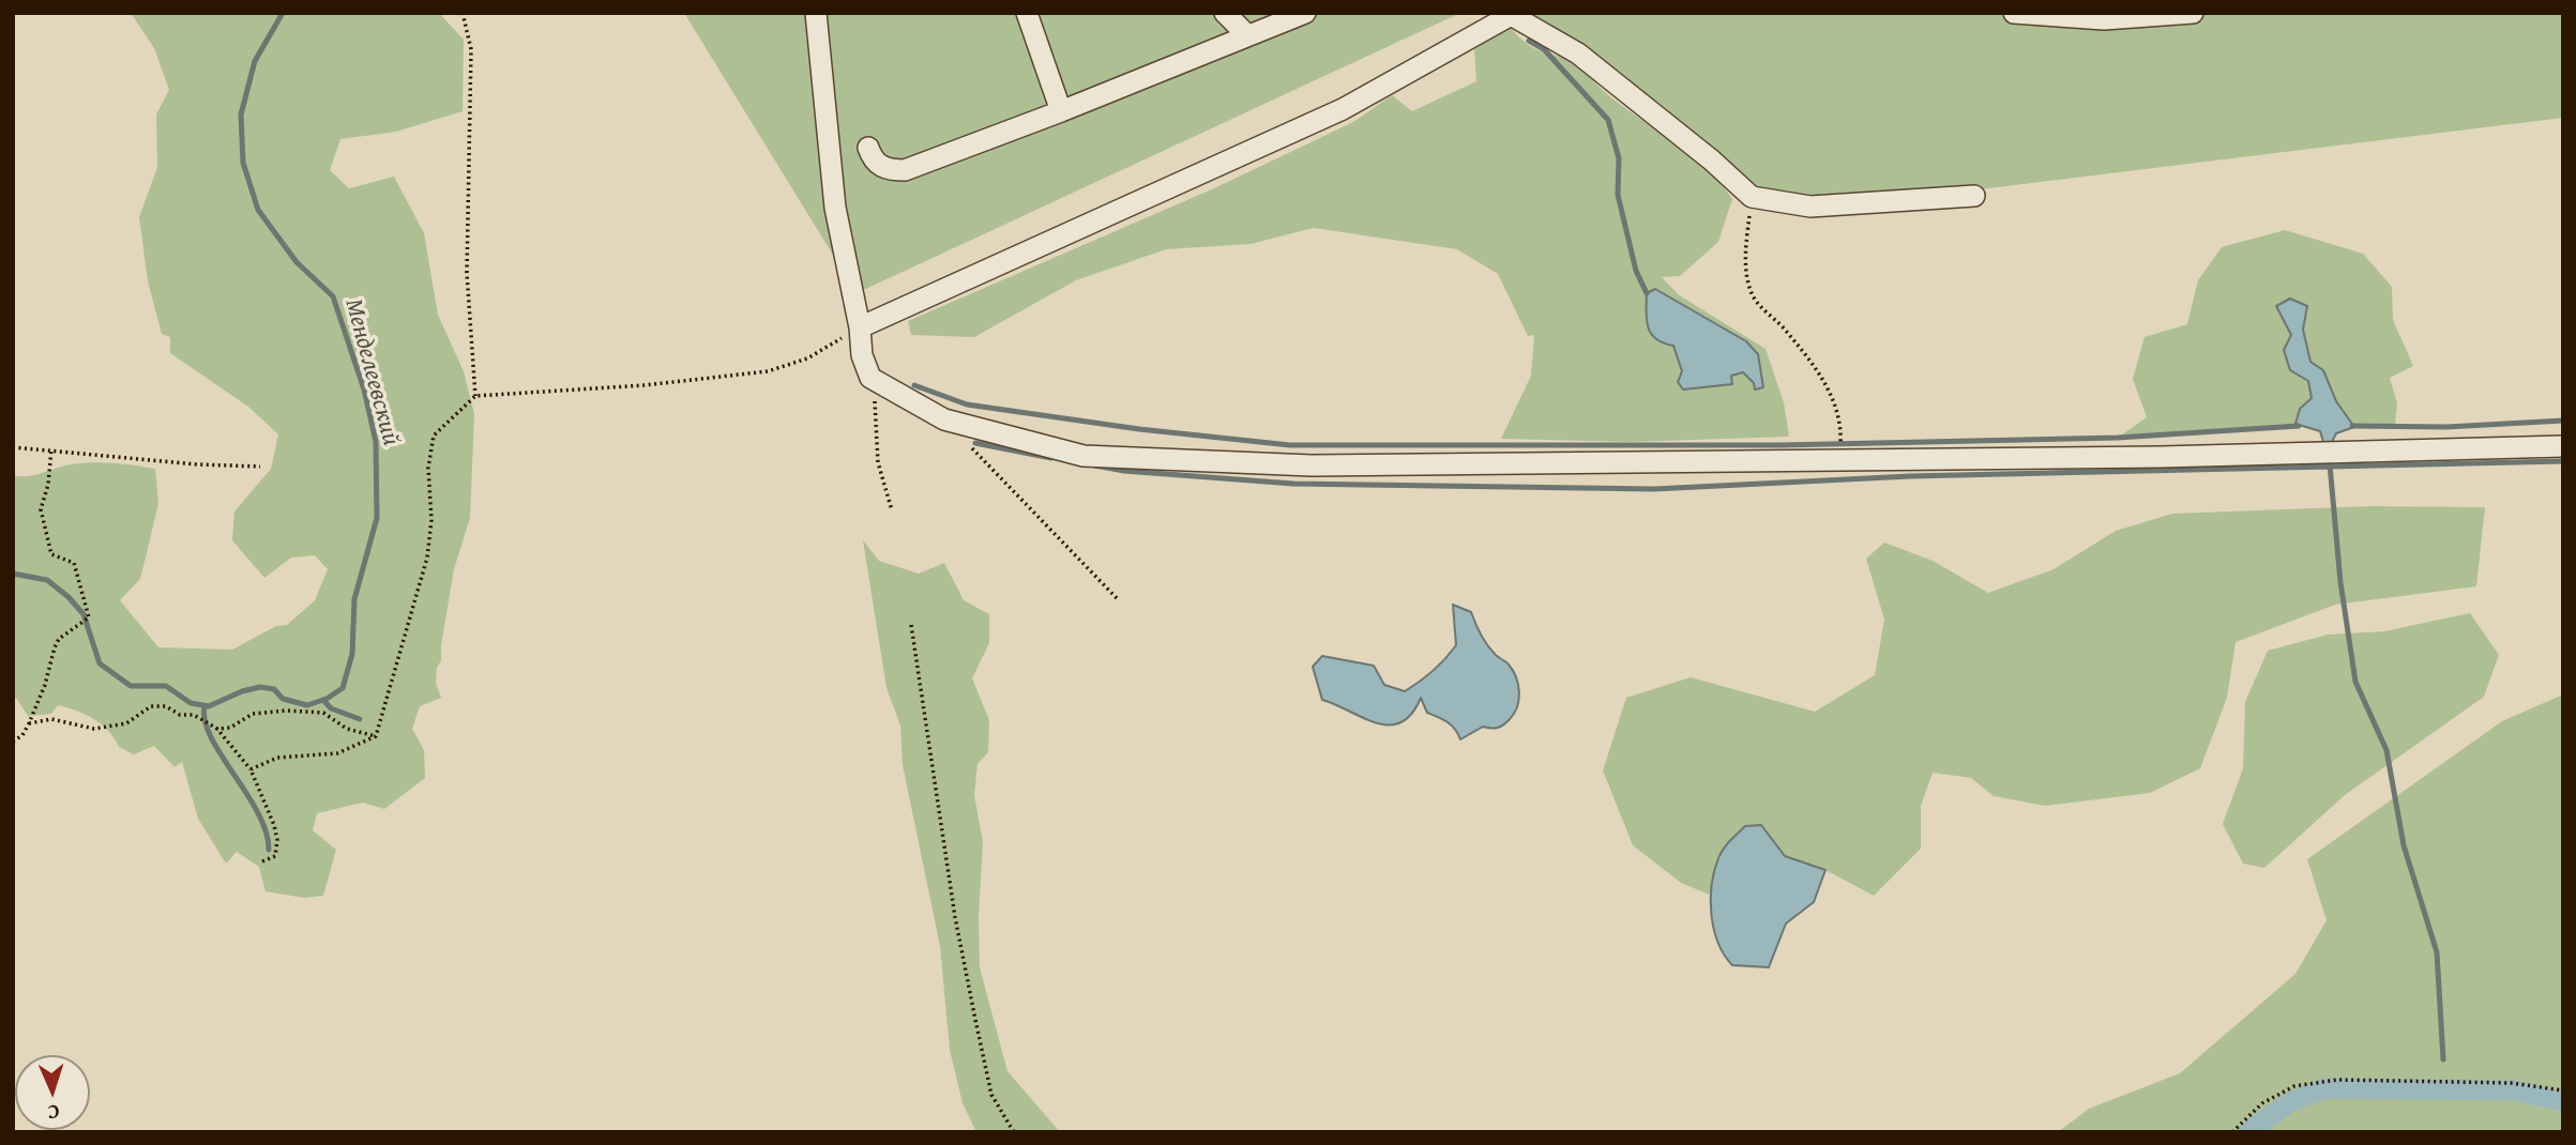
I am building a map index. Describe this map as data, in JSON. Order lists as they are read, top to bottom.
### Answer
{
  "water": ["Менделеевский"],
  "north": "bottom"
}
